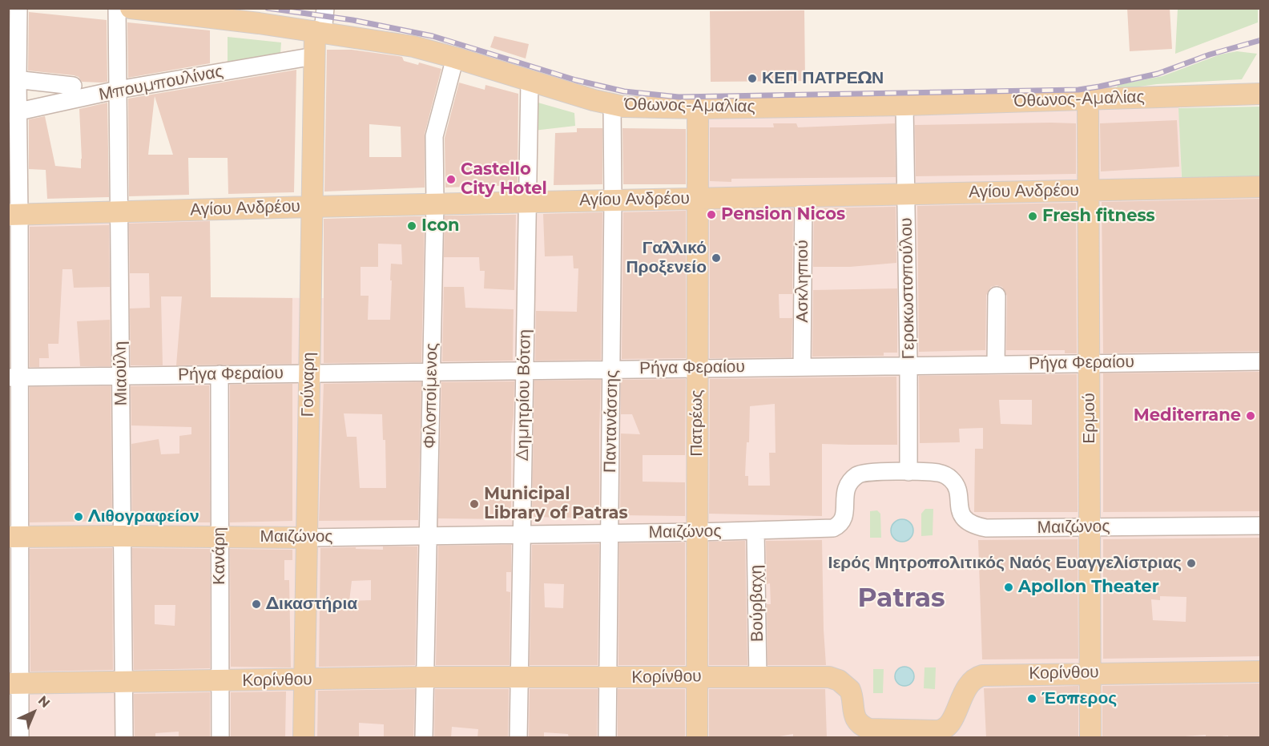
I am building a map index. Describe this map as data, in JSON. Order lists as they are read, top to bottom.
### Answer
{
  "streets": {
    "main road": [
      "Όθωνος-Αμαλίας",
      "Αγίου Ανδρέου",
      "Γούναρη",
      "Ερμού",
      "Πατρέως",
      "Μαιζώνος",
      "Κορίνθου"
    ],
    "street": [
      "Μπουμπουλίνας",
      "Ασκληπιού",
      "Γεροκωστοπούλου",
      "Ρήγα Φεραίου",
      "Μιαούλη",
      "Δημητρίου Βότση",
      "Φιλοποίμενος",
      "Παντανάσσης",
      "Κανάρη",
      "Βούρβαχη"
    ]
  },
  "crossings": [
    ["Μπουμπουλίνας", "Μιαούλη"],
    ["Μπουμπουλίνας", "Γούναρη"],
    ["Όθωνος-Αμαλίας", "Γεροκωστοπούλου"],
    ["Όθωνος-Αμαλίας", "Γούναρη"],
    ["Όθωνος-Αμαλίας", "Δημητρίου Βότση"],
    ["Όθωνος-Αμαλίας", "Φιλοποίμενος"],
    ["Όθωνος-Αμαλίας", "Ερμού"],
    ["Όθωνος-Αμαλίας", "Παντανάσσης"],
    ["Όθωνος-Αμαλίας", "Πατρέως"],
    ["Αγίου Ανδρέου", "Ασκληπιού"],
    ["Αγίου Ανδρέου", "Γεροκωστοπούλου"],
    ["Αγίου Ανδρέου", "Μιαούλη"],
    ["Αγίου Ανδρέου", "Γούναρη"],
    ["Αγίου Ανδρέου", "Δημητρίου Βότση"],
    ["Αγίου Ανδρέου", "Φιλοποίμενος"],
    ["Αγίου Ανδρέου", "Ερμού"],
    ["Αγίου Ανδρέου", "Παντανάσσης"],
    ["Αγίου Ανδρέου", "Πατρέως"],
    ["Ασκληπιού", "Ρήγα Φεραίου"],
    ["Γεροκωστοπούλου", "Ρήγα Φεραίου"],
    ["Γεροκωστοπούλου", "Μαιζώνος"],
    ["Ρήγα Φεραίου", "Μιαούλη"],
    ["Ρήγα Φεραίου", "Γούναρη"],
    ["Ρήγα Φεραίου", "Δημητρίου Βότση"],
    ["Ρήγα Φεραίου", "Φιλοποίμενος"],
    ["Ρήγα Φεραίου", "Ερμού"],
    ["Ρήγα Φεραίου", "Παντανάσσης"],
    ["Ρήγα Φεραίου", "Πατρέως"],
    ["Ρήγα Φεραίου", "Κανάρη"],
    ["Μιαούλη", "Μαιζώνος"],
    ["Μιαούλη", "Κορίνθου"],
    ["Γούναρη", "Μαιζώνος"],
    ["Γούναρη", "Κορίνθου"],
    ["Δημητρίου Βότση", "Μαιζώνος"],
    ["Δημητρίου Βότση", "Κορίνθου"],
    ["Φιλοποίμενος", "Μαιζώνος"],
    ["Φιλοποίμενος", "Κορίνθου"],
    ["Ερμού", "Μαιζώνος"],
    ["Ερμού", "Κορίνθου"],
    ["Παντανάσσης", "Μαιζώνος"],
    ["Παντανάσσης", "Κορίνθου"],
    ["Πατρέως", "Μαιζώνος"],
    ["Πατρέως", "Κορίνθου"],
    ["Μαιζώνος", "Κανάρη"],
    ["Μαιζώνος", "Βούρβαχη"],
    ["Κανάρη", "Κορίνθου"],
    ["Βούρβαχη", "Κορίνθου"]
  ],
  "districts": ["Patras"],
  "places": [
    "ΚΕΠ ΠΑΤΡΕΩΝ",
    "Castello City Hotel",
    "Pension Nicos",
    "Fresh fitness",
    "Icon",
    "Γαλλικό Προξενείο",
    "Mediterrane",
    "Municipal Library of Patras",
    "Λιθογραφείον",
    "Ιερός Μητροπολιτικός Ναός Ευαγγελίστριας",
    "Apollon Theater",
    "Δικαστήρια",
    "Έσπερος"
  ],
  "north": "top right"
}
